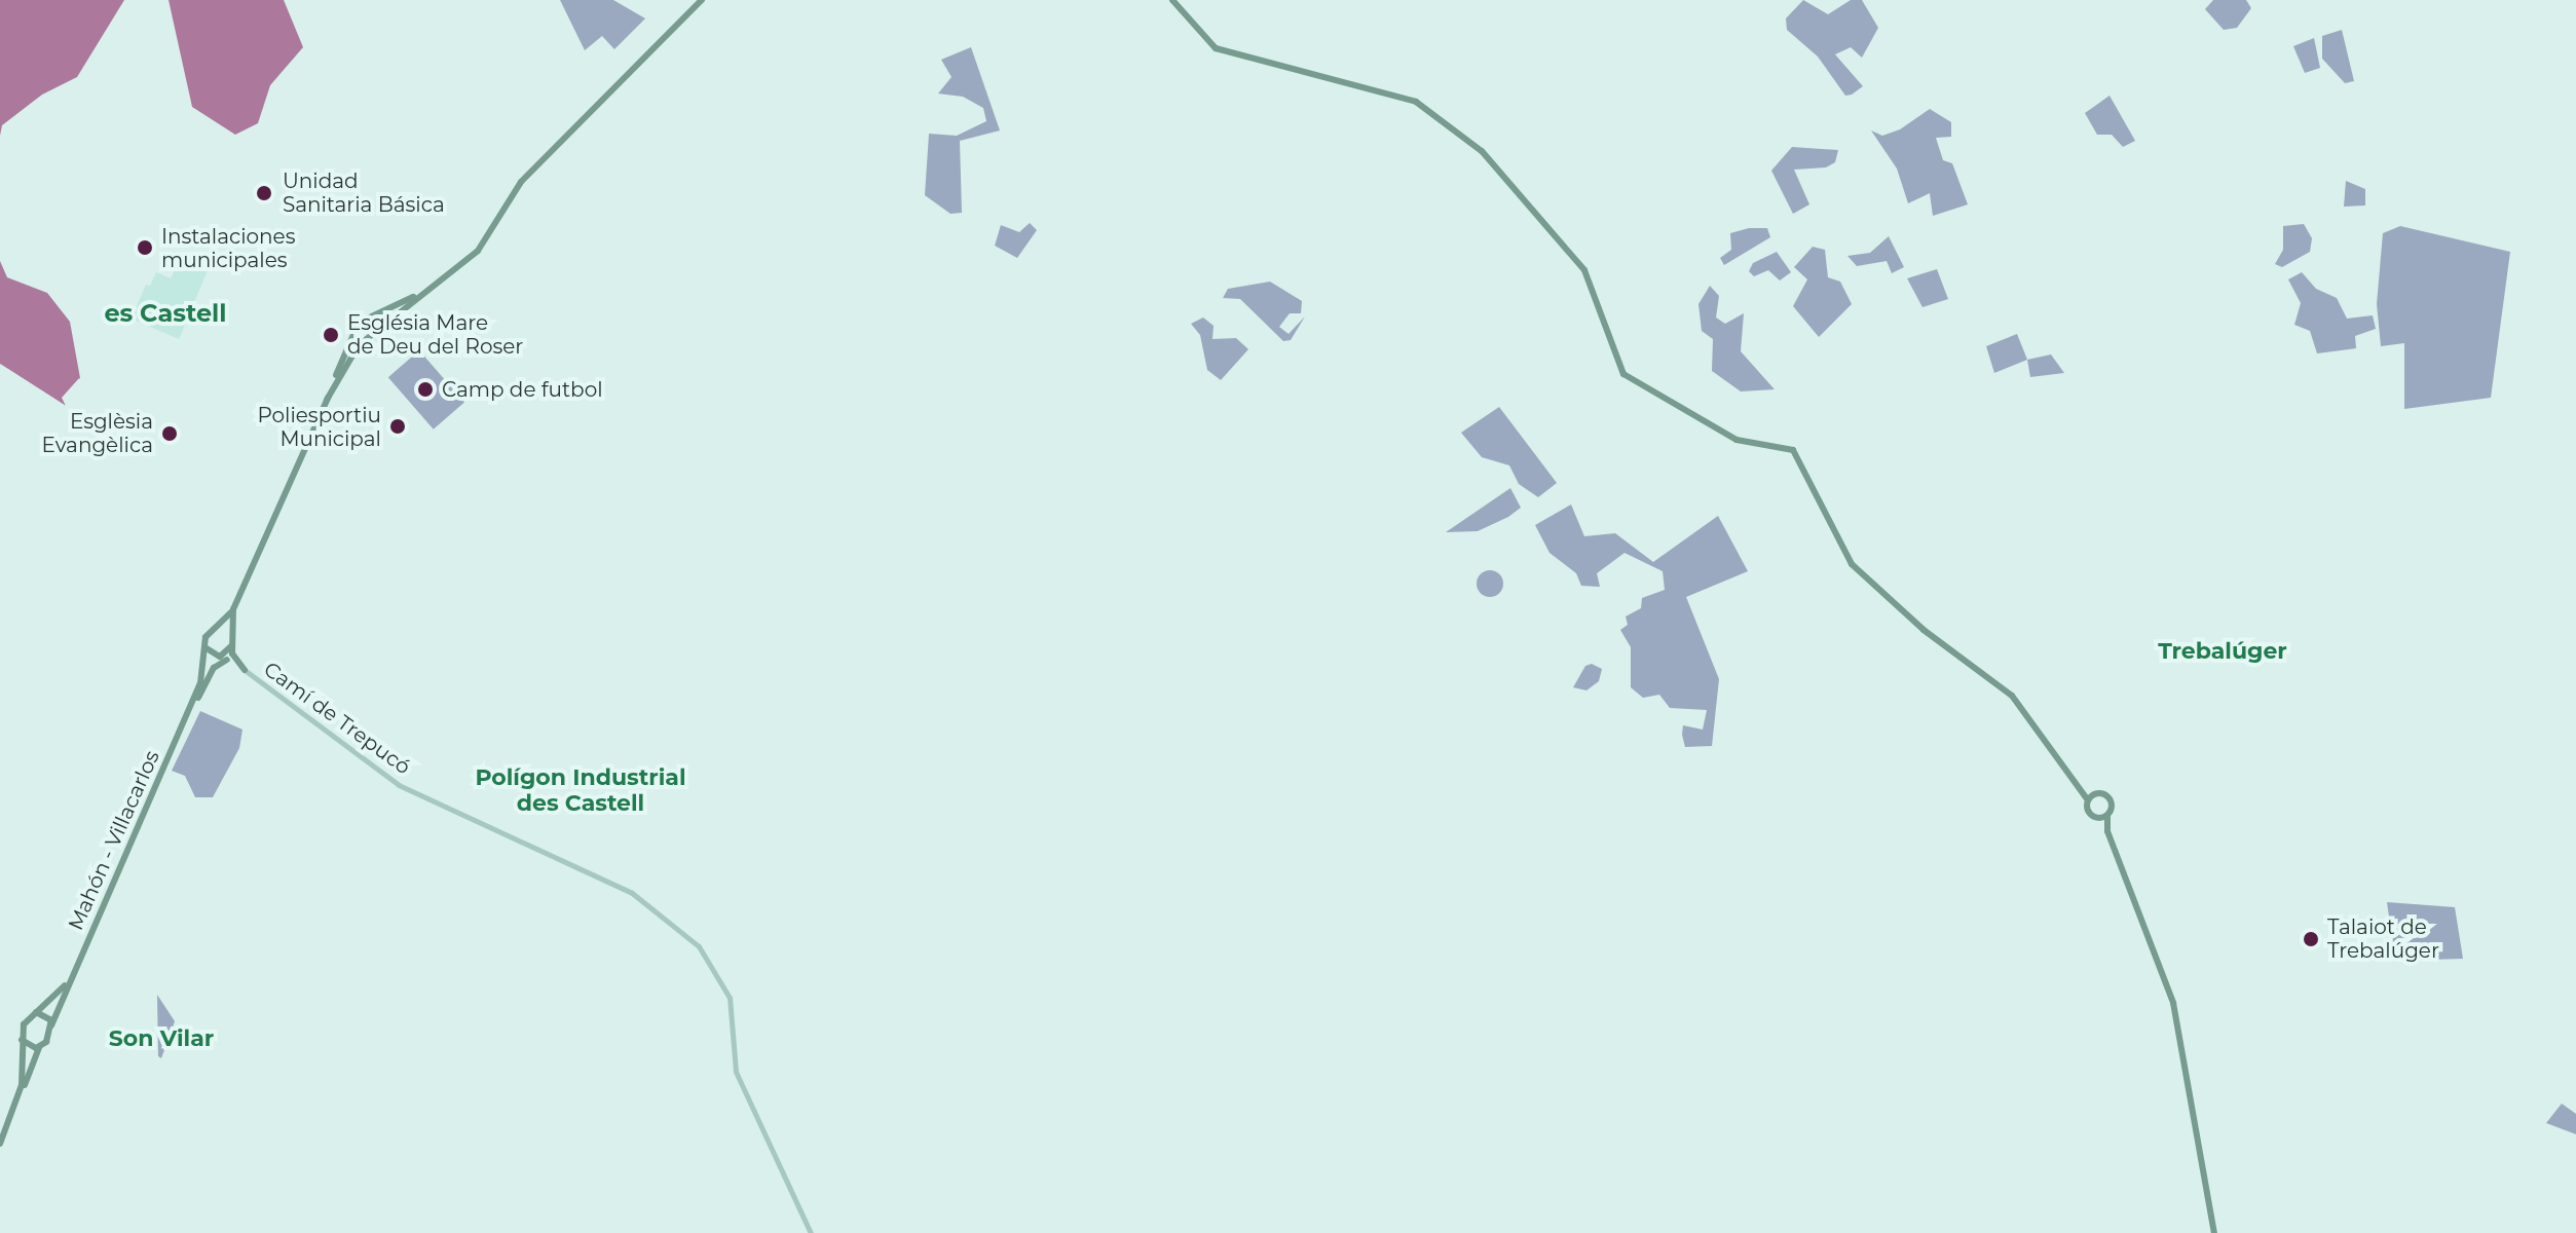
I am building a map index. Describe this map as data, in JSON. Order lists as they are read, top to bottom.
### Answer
{
  "streets": {
    "main road": ["Mahón - Villacarlos"],
    "street": ["Camí de Trepucó"]
  },
  "districts": [
    "es Castell",
    "Trebalúger",
    "Polígon Industrial des Castell",
    "Son Vilar"
  ],
  "places": [
    "Unidad Sanitaria Básica",
    "Instalaciones municipales",
    "Església Mare de Deu del Roser",
    "Camp de futbol",
    "Poliesportiu Municipal",
    "Esglèsia Evangèlica",
    "Talaiot de Trebalúger"
  ]
}
